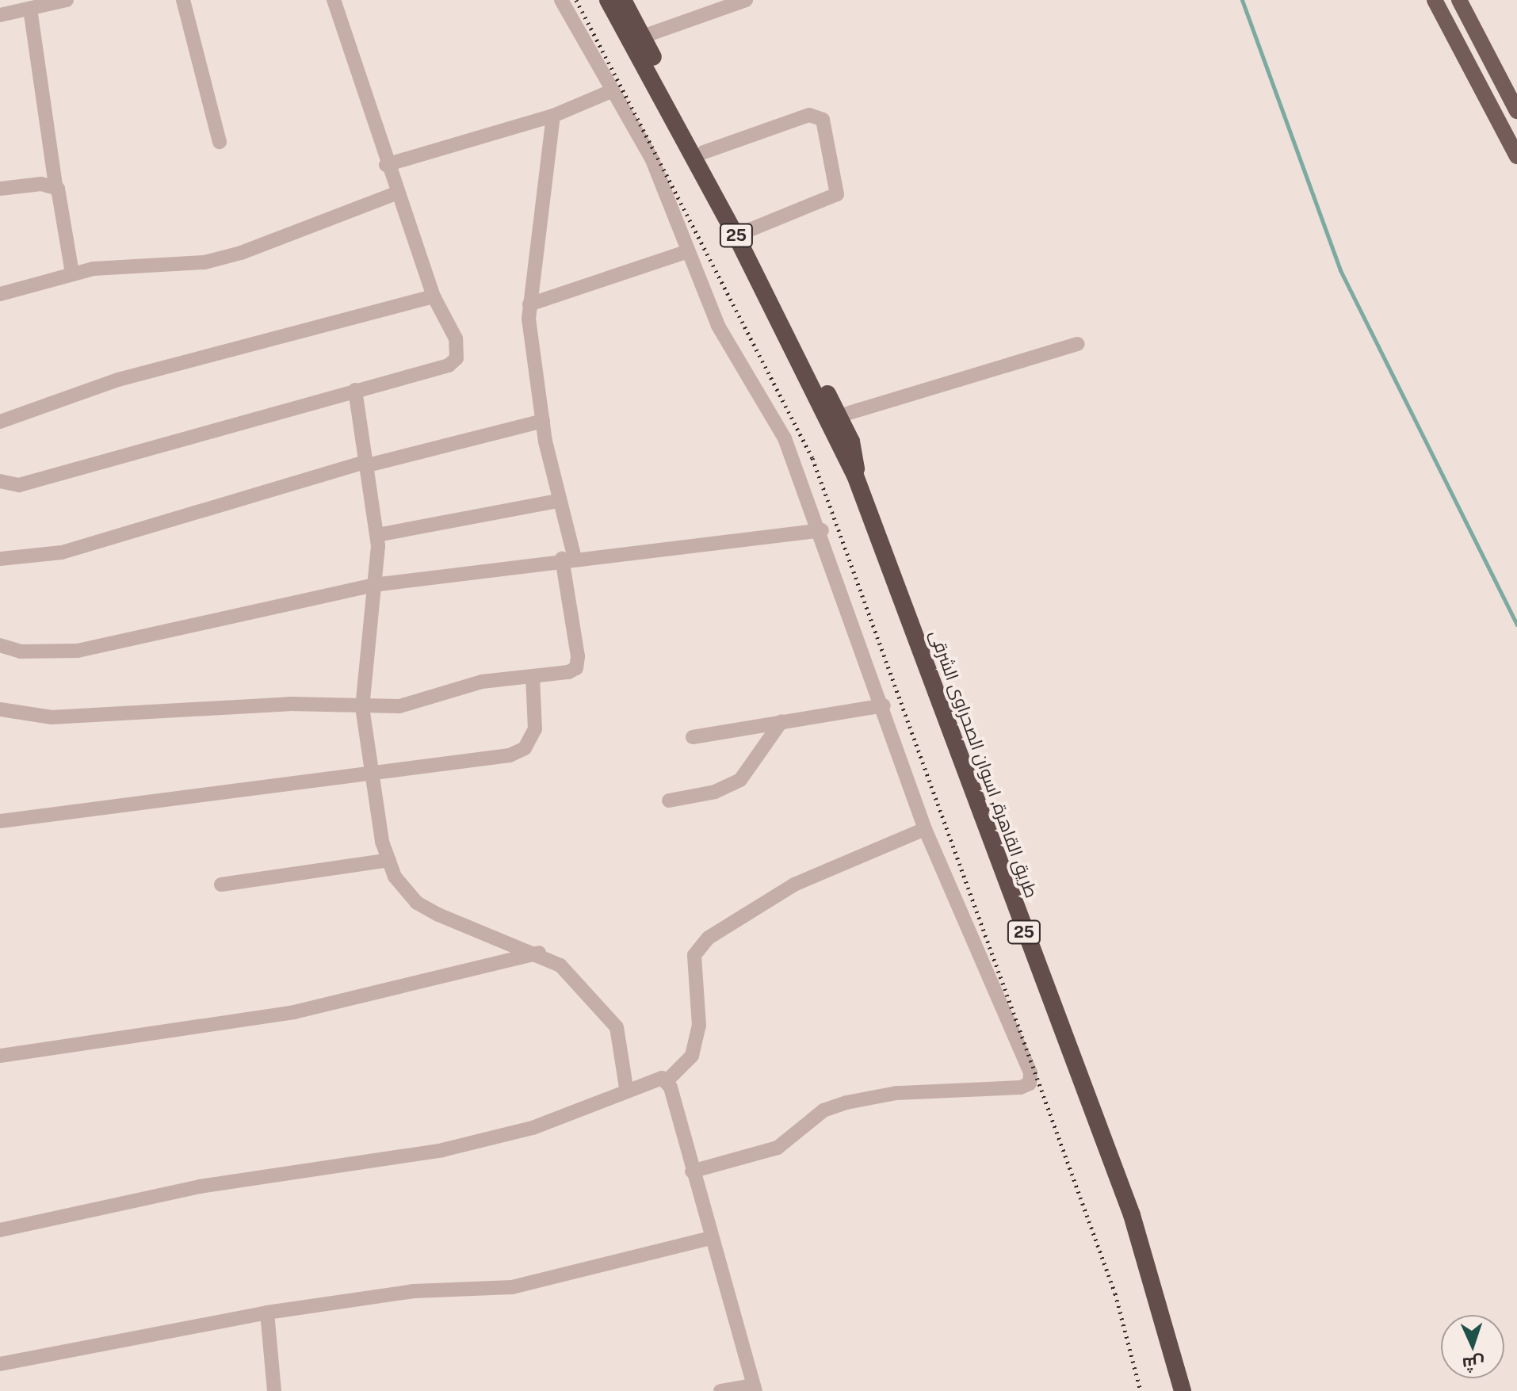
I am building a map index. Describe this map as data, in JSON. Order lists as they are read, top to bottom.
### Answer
{
  "streets": {
    "highway": ["25", "طريق القاهرة, اسوان الصحراوى الشرقى"]
  },
  "north": "bottom"
}
